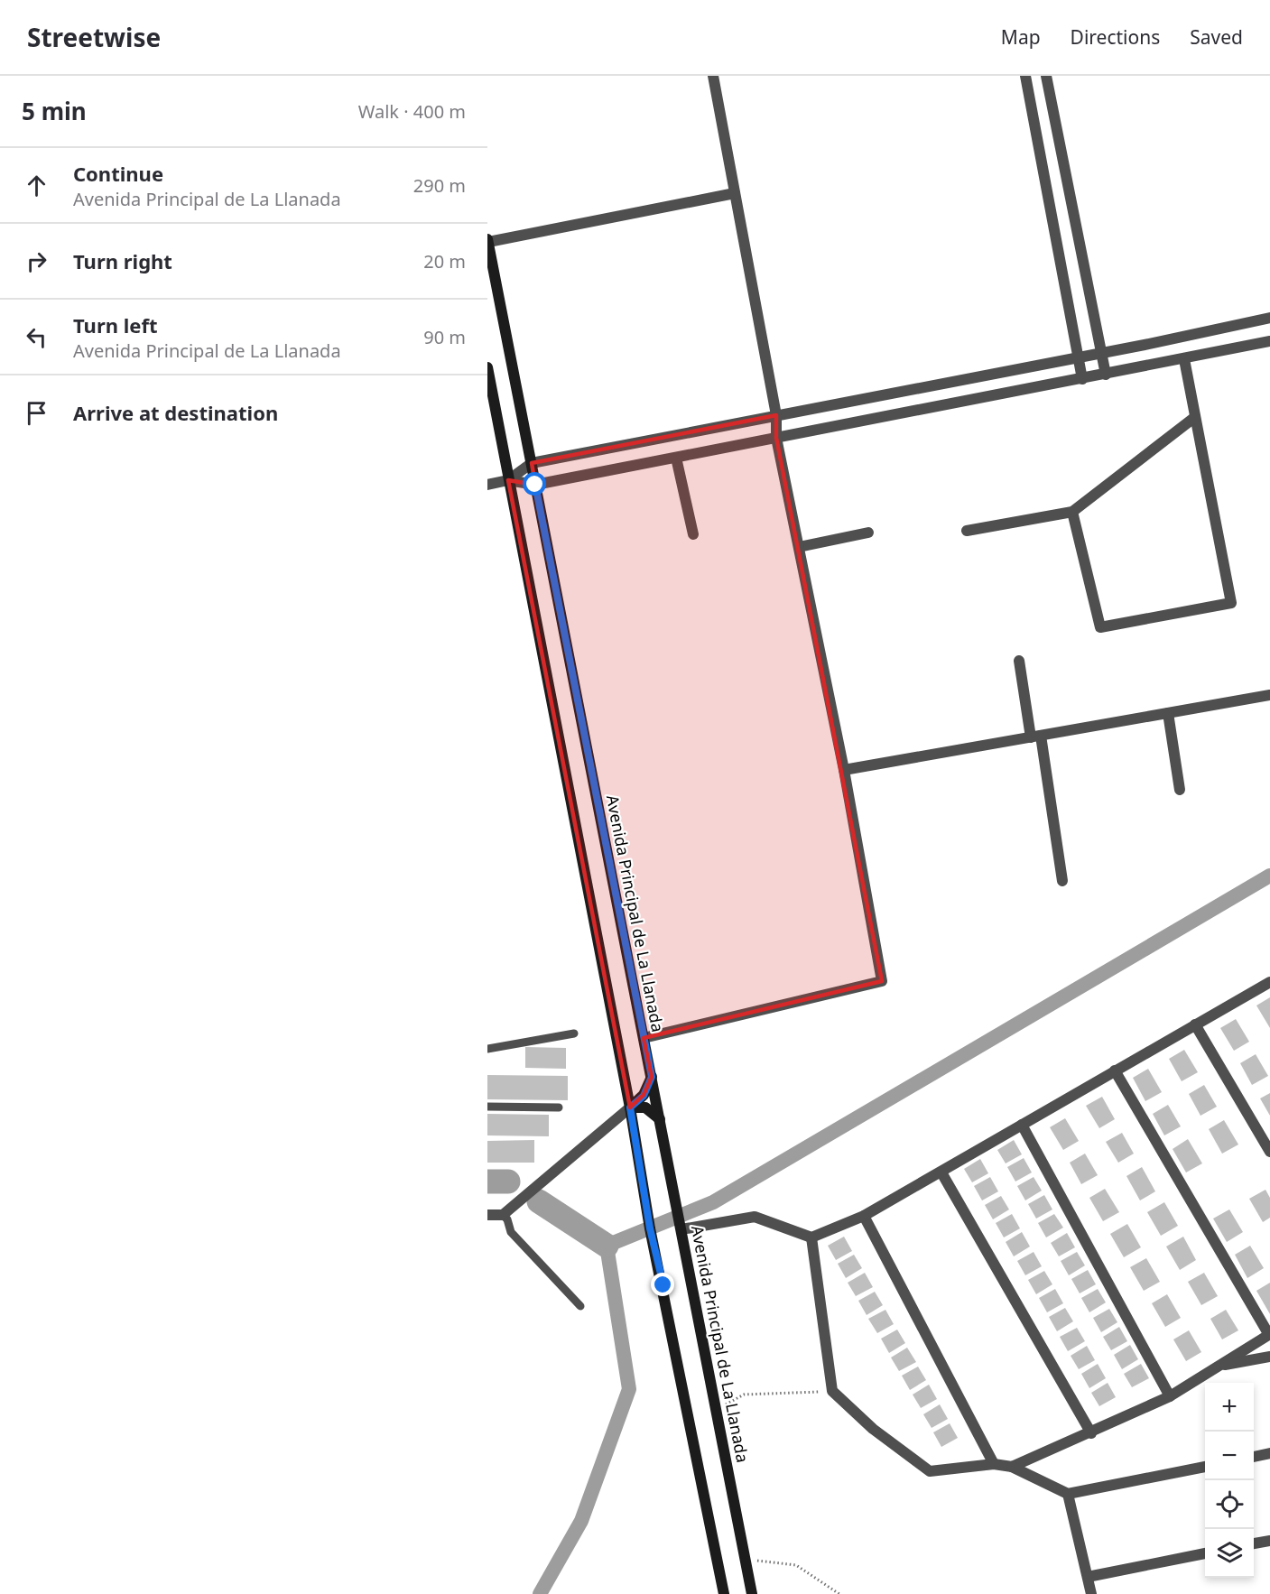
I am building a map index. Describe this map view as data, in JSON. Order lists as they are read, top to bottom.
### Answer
{
  "streets": {
    "main road": ["Avenida Principal de La Llanada"]
  },
  "page": {
    "header": "Streetwise",
    "nav": ["Map", "Directions", "Saved"],
    "heading": ["5 min", "Walk · 400 m"],
    "list": [
      ["Continue", "Avenida Principal de La Llanada", "290 m"],
      ["Turn right", "20 m"],
      ["Turn left", "Avenida Principal de La Llanada", "90 m"],
      "Arrive at destination"
    ],
    "map_buttons": ["+", "−"]
  }
}
